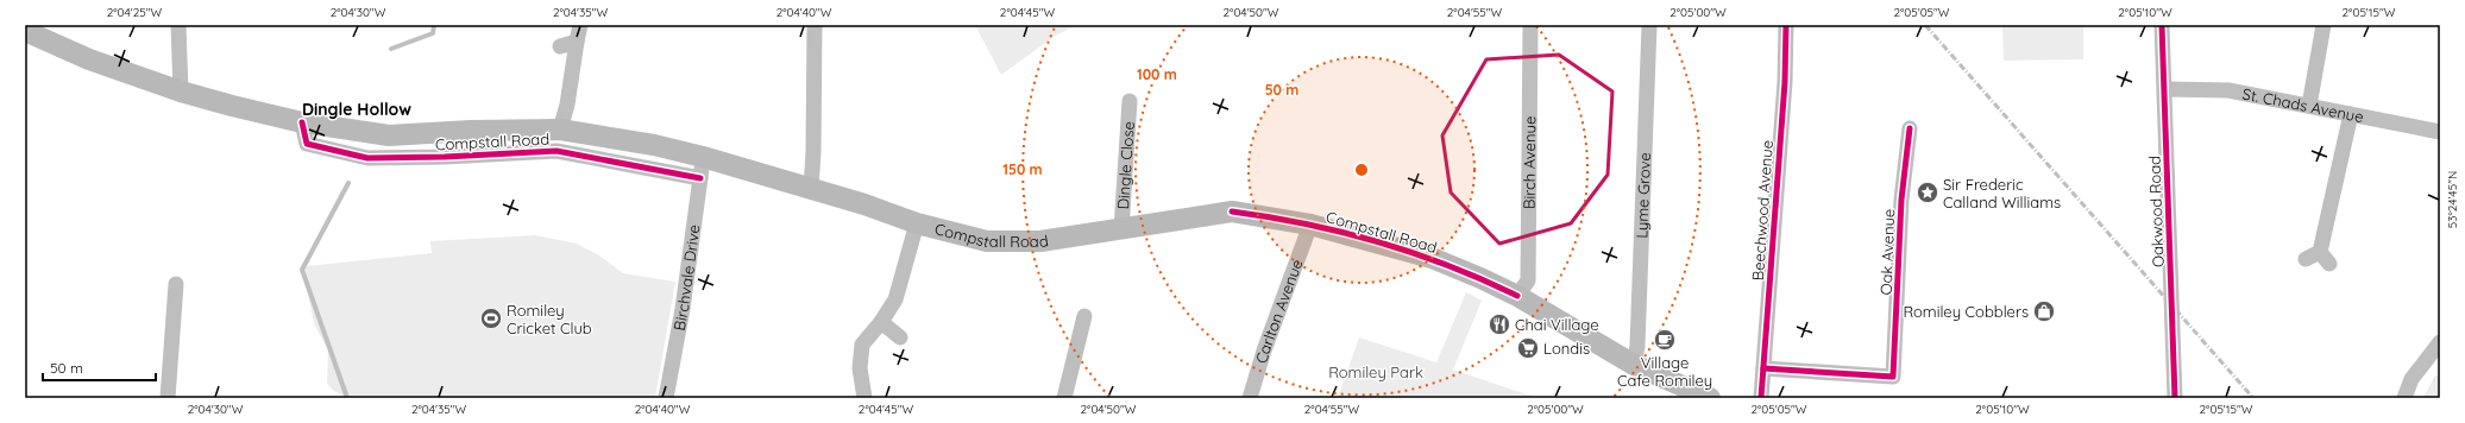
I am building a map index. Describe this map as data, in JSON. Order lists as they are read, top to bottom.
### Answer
{
  "streets": {
    "main road": ["Compstall Road"],
    "street": [
      "St. Chads Avenue",
      "Birch Avenue",
      "Dingle Close",
      "Lyme Grove",
      "Beechwood Avenue",
      "Oakwood Road",
      "Oak Avenue",
      "Birchvale Drive",
      "Carlton Avenue"
    ]
  },
  "crossings": [
    ["St. Chads Avenue", "Oakwood Road"],
    ["Compstall Road", "Birch Avenue"],
    ["Compstall Road", "Dingle Close"],
    ["Compstall Road", "Lyme Grove"],
    ["Compstall Road", "Birchvale Drive"],
    ["Compstall Road", "Carlton Avenue"],
    ["Beechwood Avenue", "Oak Avenue"]
  ],
  "districts": ["Dingle Hollow"],
  "parks": ["Romiley Park"],
  "places": {
    "place": ["Sir Frederic Calland Williams"],
    "shop": ["Romiley Cobblers"],
    "sports": ["Romiley Cricket Club"],
    "restaurant": ["Chai Village"],
    "cafe": ["Village Cafe Romiley"],
    "supermarket": ["Londis"]
  },
  "scale_bar": "50 m",
  "coordinates": [
    "2°04'25\"W",
    "2°04'30\"W",
    "2°04'35\"W",
    "2°04'40\"W",
    "2°04'45\"W",
    "2°04'50\"W",
    "2°04'55\"W",
    "2°05'00\"W",
    "2°05'05\"W",
    "2°05'10\"W",
    "2°05'15\"W",
    "53°24'45\"N"
  ],
  "rings": ["100 m", "50 m", "150 m"]
}
